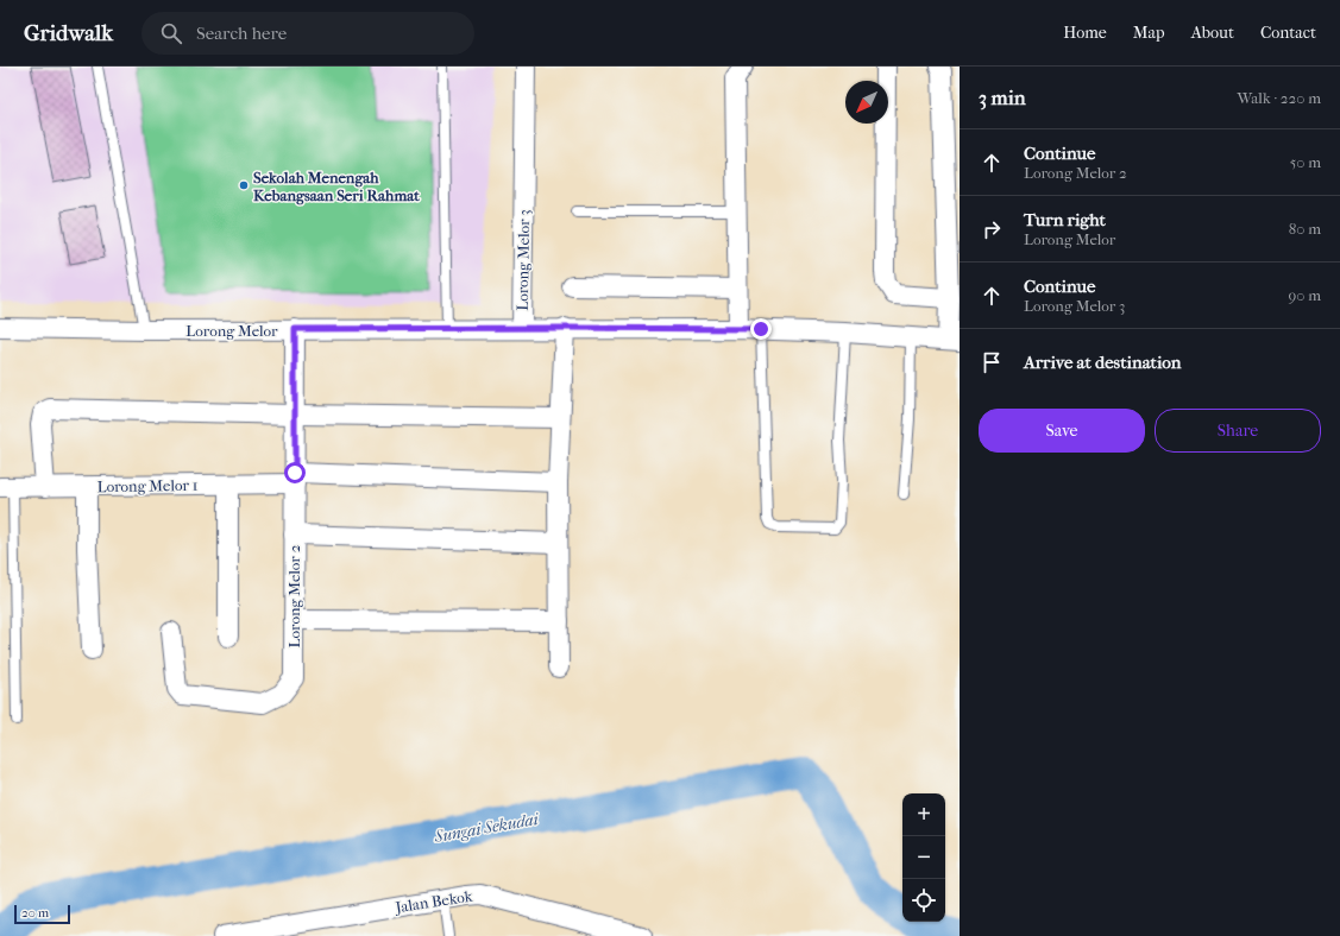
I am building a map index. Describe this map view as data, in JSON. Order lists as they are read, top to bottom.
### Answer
{
  "streets": {
    "street": [
      "Lorong Melor 3",
      "Lorong Melor",
      "Lorong Melor 1",
      "Lorong Melor 2",
      "Jalan Bekok"
    ]
  },
  "crossings": [
    ["Lorong Melor 3", "Lorong Melor"],
    ["Lorong Melor", "Lorong Melor 2"],
    ["Lorong Melor 1", "Lorong Melor 2"]
  ],
  "water": ["Sungai Sekudai"],
  "places": ["Sekolah Menengah Kebangsaan Seri Rahmat"],
  "scale_bar": "20 m",
  "north": "bottom left",
  "page": {
    "header": "Gridwalk",
    "search": "Search here",
    "nav": [
      "Home",
      "Map",
      "About",
      "Contact"
    ],
    "heading": ["3 min", "Walk · 220 m"],
    "list": [
      ["Continue", "Lorong Melor 2", "50 m"],
      ["Turn right", "Lorong Melor", "80 m"],
      ["Continue", "Lorong Melor 3", "90 m"],
      "Arrive at destination"
    ],
    "buttons": ["Save", "Share"],
    "map_buttons": ["+", "−"],
    "scale": "20 m"
  }
}
